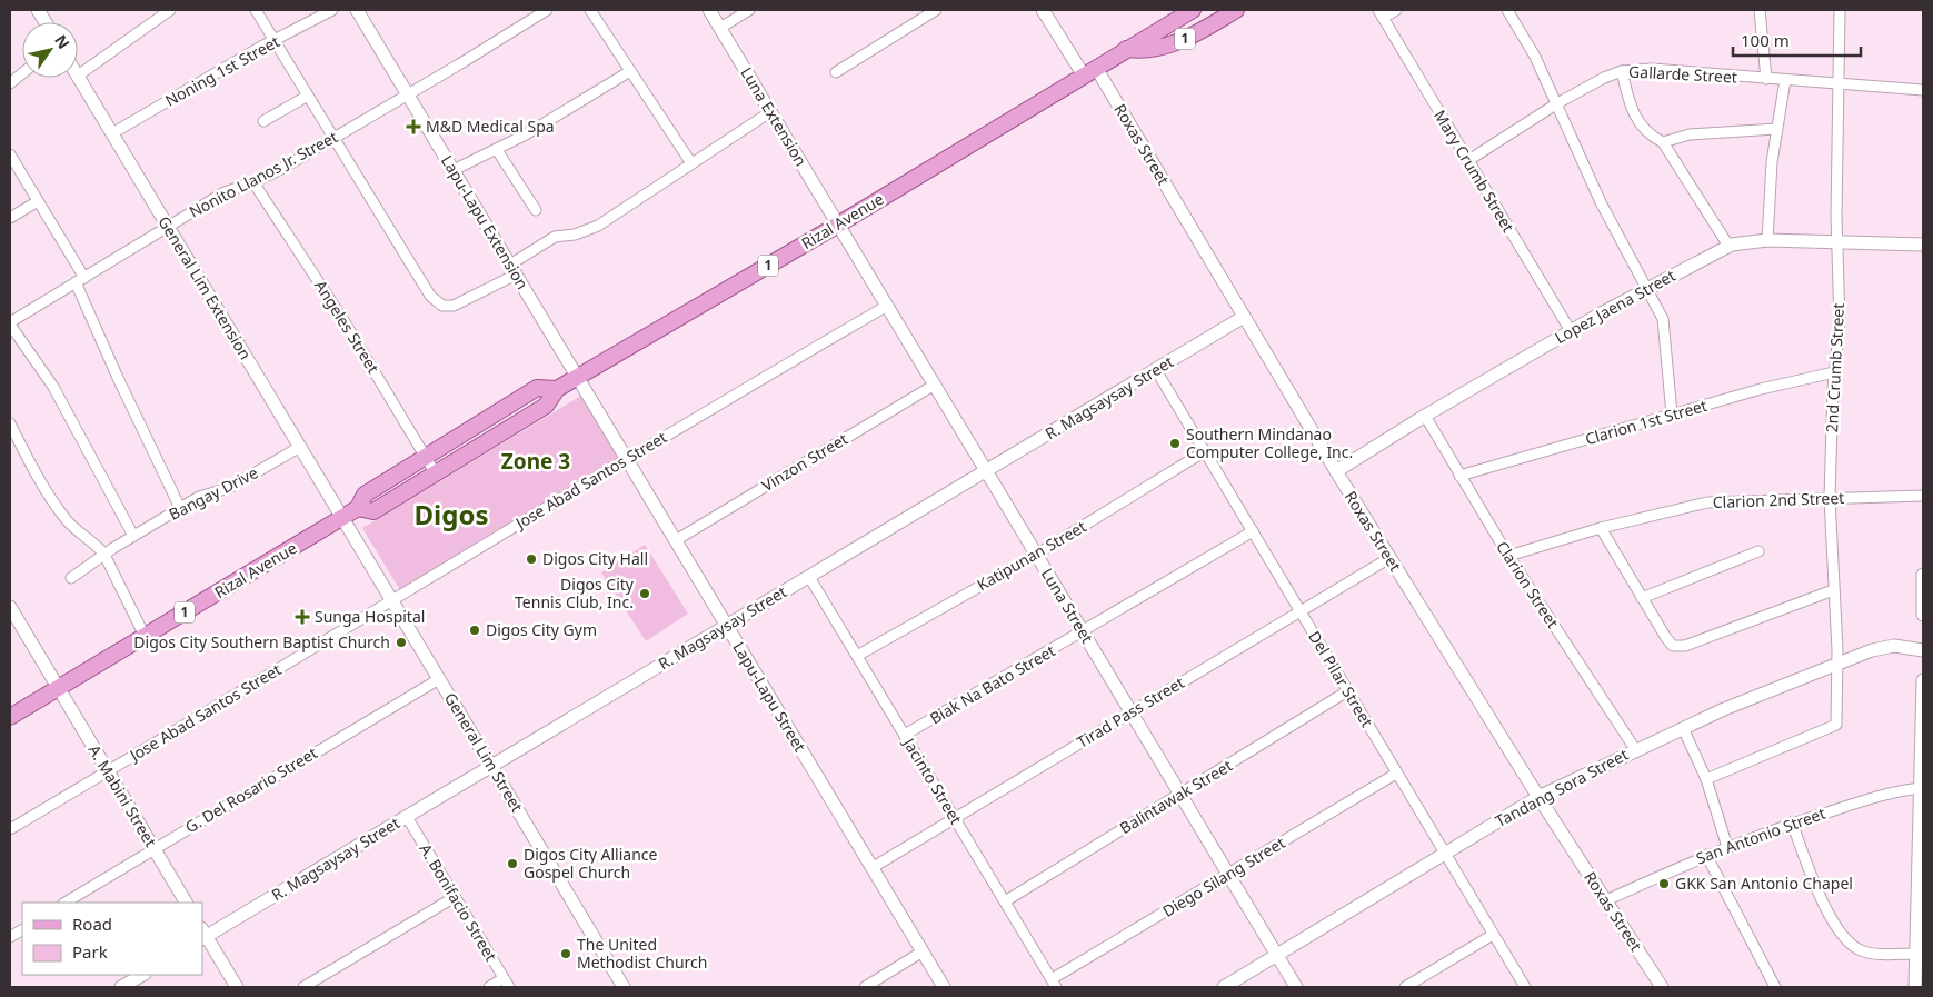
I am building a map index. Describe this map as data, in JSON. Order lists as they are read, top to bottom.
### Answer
{
  "streets": {
    "main road": ["1", "Rizal Avenue"],
    "street": [
      "Noning 1st Street",
      "Gallarde Street",
      "Luna Extension",
      "Roxas Street",
      "Mary Crumb Street",
      "Nonito Llanos Jr. Street",
      "Lapu-Lapu Extension",
      "General Lim Extension",
      "Lopez Jaena Street",
      "Angeles Street",
      "2nd Crumb Street",
      "R. Magsaysay Street",
      "Clarion 1st Street",
      "Vinzon Street",
      "Jose Abad Santos Street",
      "Bangay Drive",
      "Clarion 2nd Street",
      "Katipunan Street",
      "Clarion Street",
      "Luna Street",
      "Del Pilar Street",
      "Biak Na Bato Street",
      "Lapu-Lapu Street",
      "Tirad Pass Street",
      "General Lim Street",
      "Jacinto Street",
      "Tandang Sora Street",
      "G. Del Rosario Street",
      "A. Mabini Street",
      "Balintawak Street",
      "San Antonio Street",
      "Diego Silang Street",
      "A. Bonifacio Street"
    ]
  },
  "crossings": [
    ["1", "Rizal Avenue"],
    ["Noning 1st Street", "General Lim Extension"],
    ["Gallarde Street", "Mary Crumb Street"],
    ["Gallarde Street", "2nd Crumb Street"],
    ["Luna Extension", "Rizal Avenue"],
    ["Luna Extension", "Luna Street"],
    ["Roxas Street", "Rizal Avenue"],
    ["Roxas Street", "Lopez Jaena Street"],
    ["Roxas Street", "R. Magsaysay Street"],
    ["Roxas Street", "Tirad Pass Street"],
    ["Roxas Street", "Tandang Sora Street"],
    ["Roxas Street", "San Antonio Street"],
    ["Mary Crumb Street", "Lopez Jaena Street"],
    ["Nonito Llanos Jr. Street", "Lapu-Lapu Extension"],
    ["Nonito Llanos Jr. Street", "General Lim Extension"],
    ["Nonito Llanos Jr. Street", "Angeles Street"],
    ["Rizal Avenue", "Lapu-Lapu Extension"],
    ["Rizal Avenue", "General Lim Extension"],
    ["Rizal Avenue", "Angeles Street"],
    ["Rizal Avenue", "Luna Street"],
    ["Rizal Avenue", "Lapu-Lapu Street"],
    ["Rizal Avenue", "General Lim Street"],
    ["Rizal Avenue", "A. Mabini Street"],
    ["Lapu-Lapu Extension", "Lapu-Lapu Street"],
    ["General Lim Extension", "Bangay Drive"],
    ["General Lim Extension", "General Lim Street"],
    ["Lopez Jaena Street", "2nd Crumb Street"],
    ["Lopez Jaena Street", "Clarion Street"],
    ["2nd Crumb Street", "Clarion 1st Street"],
    ["2nd Crumb Street", "Clarion 2nd Street"],
    ["2nd Crumb Street", "Tandang Sora Street"],
    ["R. Magsaysay Street", "Luna Street"],
    ["R. Magsaysay Street", "Del Pilar Street"],
    ["R. Magsaysay Street", "Lapu-Lapu Street"],
    ["R. Magsaysay Street", "General Lim Street"],
    ["R. Magsaysay Street", "Jacinto Street"],
    ["R. Magsaysay Street", "A. Bonifacio Street"],
    ["Clarion 1st Street", "Clarion Street"],
    ["Vinzon Street", "Luna Street"],
    ["Vinzon Street", "Lapu-Lapu Street"],
    ["Jose Abad Santos Street", "Luna Street"],
    ["Jose Abad Santos Street", "Lapu-Lapu Street"],
    ["Jose Abad Santos Street", "General Lim Street"],
    ["Jose Abad Santos Street", "A. Mabini Street"],
    ["Clarion 2nd Street", "Clarion Street"],
    ["Katipunan Street", "Luna Street"],
    ["Katipunan Street", "Del Pilar Street"],
    ["Katipunan Street", "Jacinto Street"],
    ["Clarion Street", "Tandang Sora Street"],
    ["Luna Street", "Biak Na Bato Street"],
    ["Luna Street", "Tirad Pass Street"],
    ["Luna Street", "Tandang Sora Street"],
    ["Luna Street", "Balintawak Street"],
    ["Luna Street", "Diego Silang Street"],
    ["Del Pilar Street", "Biak Na Bato Street"],
    ["Del Pilar Street", "Tirad Pass Street"],
    ["Del Pilar Street", "Tandang Sora Street"],
    ["Del Pilar Street", "Balintawak Street"],
    ["Del Pilar Street", "Diego Silang Street"],
    ["Biak Na Bato Street", "Jacinto Street"],
    ["Lapu-Lapu Street", "Tirad Pass Street"],
    ["Tirad Pass Street", "Jacinto Street"],
    ["General Lim Street", "G. Del Rosario Street"],
    ["Jacinto Street", "Balintawak Street"],
    ["Jacinto Street", "Diego Silang Street"],
    ["G. Del Rosario Street", "A. Mabini Street"]
  ],
  "districts": ["Zone 3", "Digos"],
  "places": {
    "health": ["M&D Medical Spa", "Sunga Hospital"],
    "other": [
      "Southern Mindanao Computer College, Inc.",
      "Digos City Hall",
      "Digos City Tennis Club, Inc.",
      "Digos City Gym",
      "Digos City Southern Baptist Church",
      "Digos City Alliance Gospel Church",
      "GKK San Antonio Chapel",
      "The United Methodist Church"
    ]
  },
  "legend": ["Road", "Park"],
  "scale_bar": "100 m",
  "north": "top right"
}
